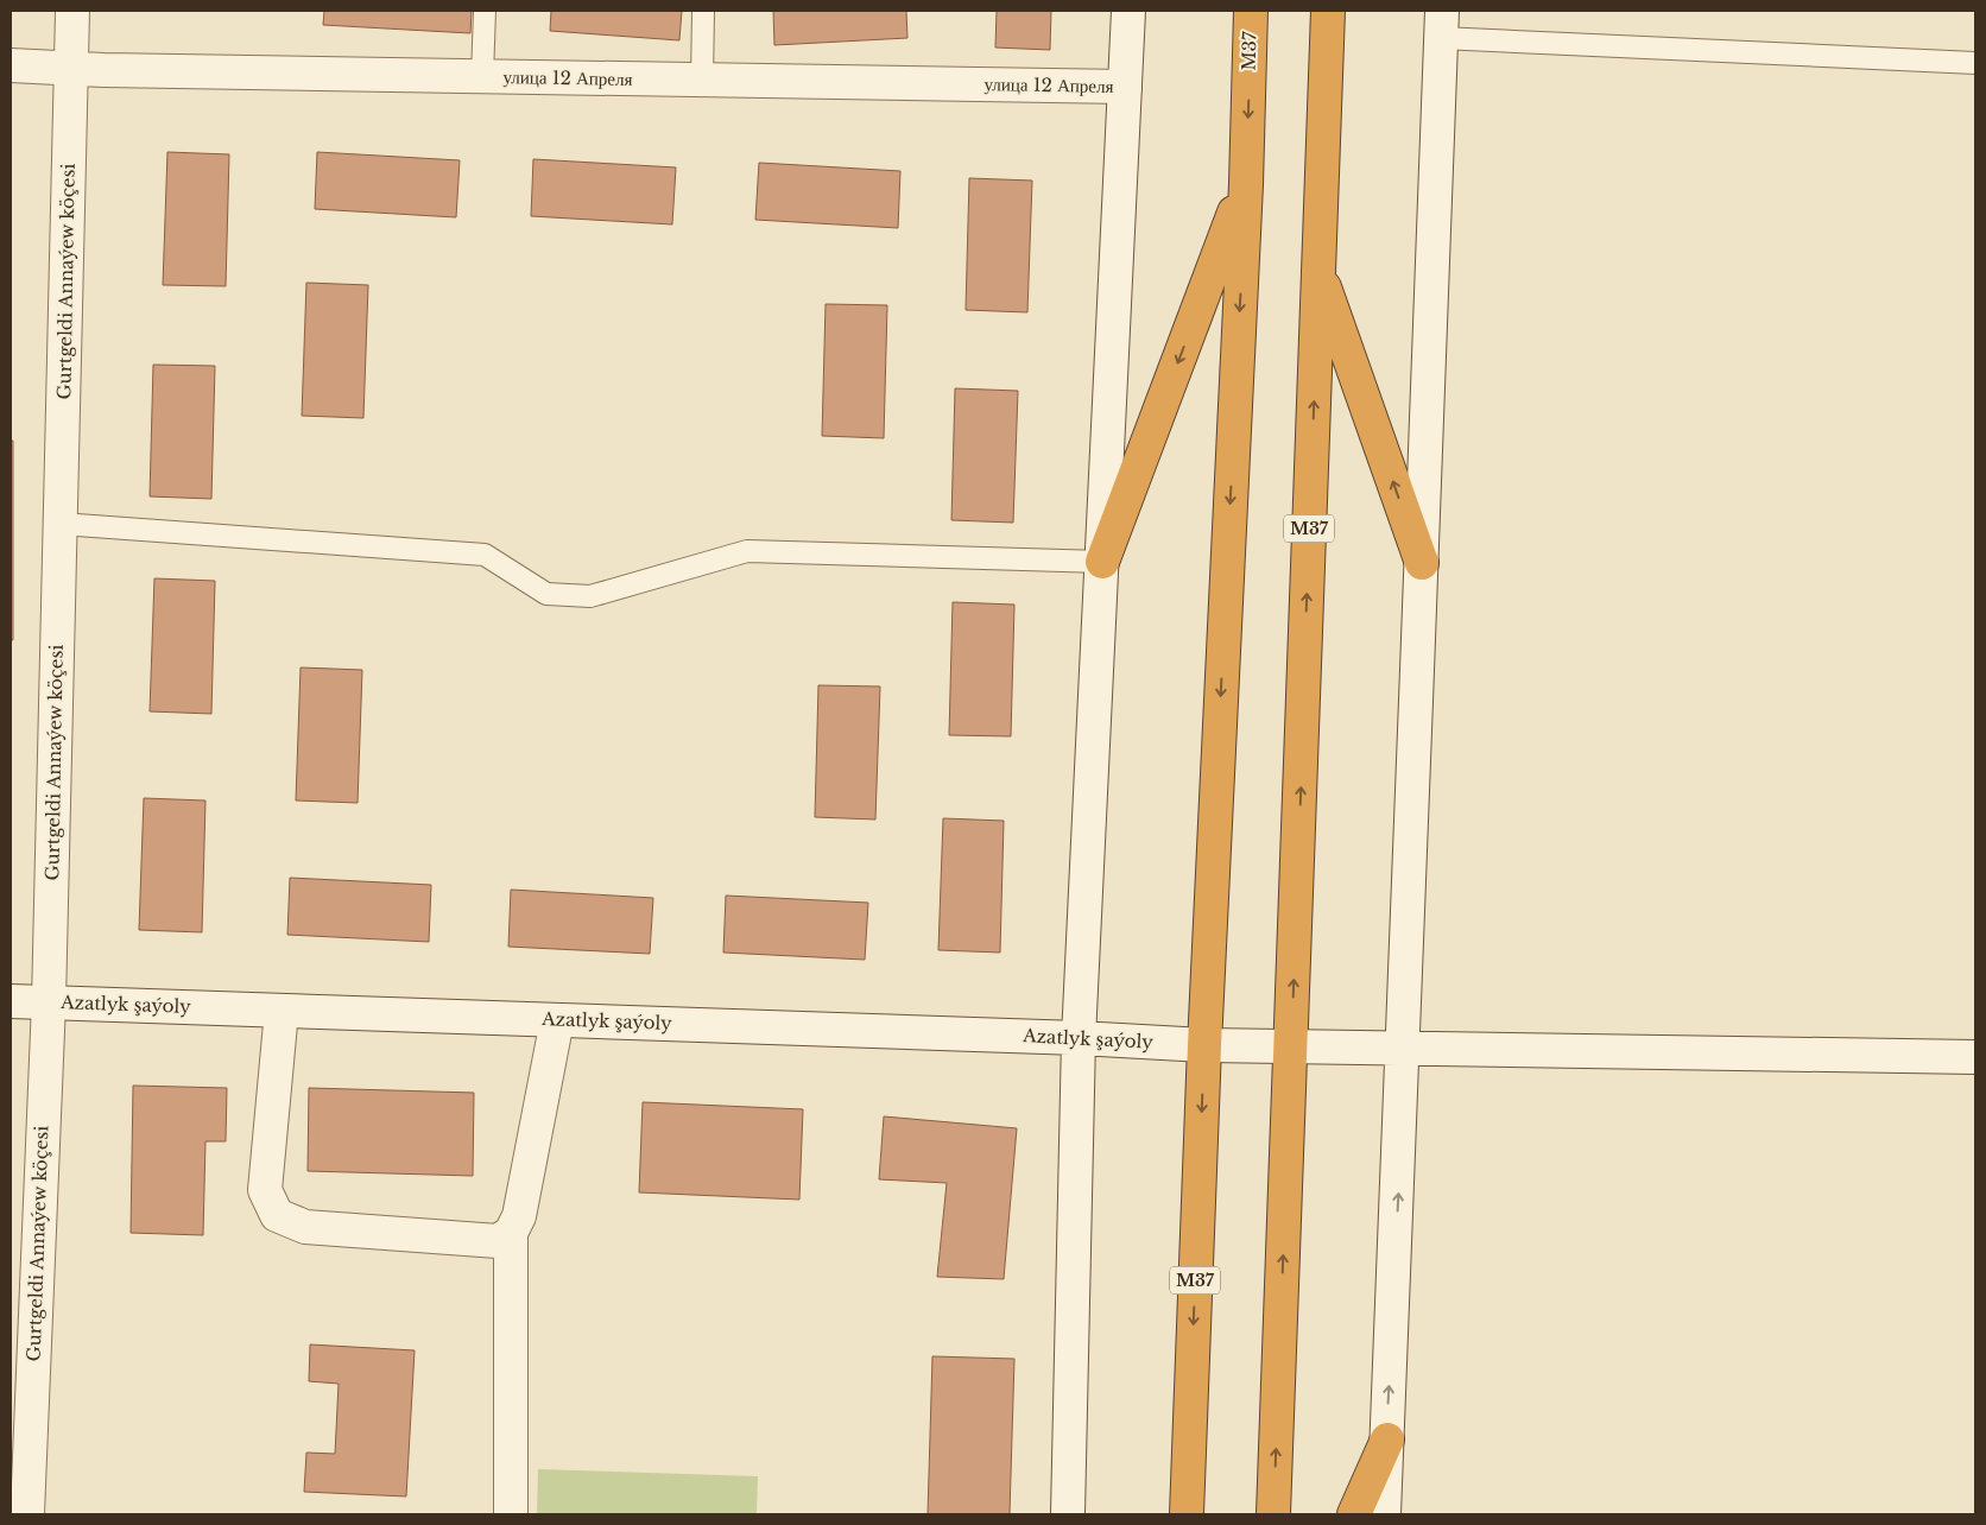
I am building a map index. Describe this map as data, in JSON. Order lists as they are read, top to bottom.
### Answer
{
  "streets": {
    "highway": ["M37"],
    "street": ["улица 12 Апреля", "Gurtgeldi Annaýew köçesi", "Azatlyk şaýoly"]
  },
  "crossings": [
    ["M37", "Azatlyk şaýoly"],
    ["улица 12 Апреля", "Gurtgeldi Annaýew köçesi"],
    ["Gurtgeldi Annaýew köçesi", "Azatlyk şaýoly"]
  ]
}
